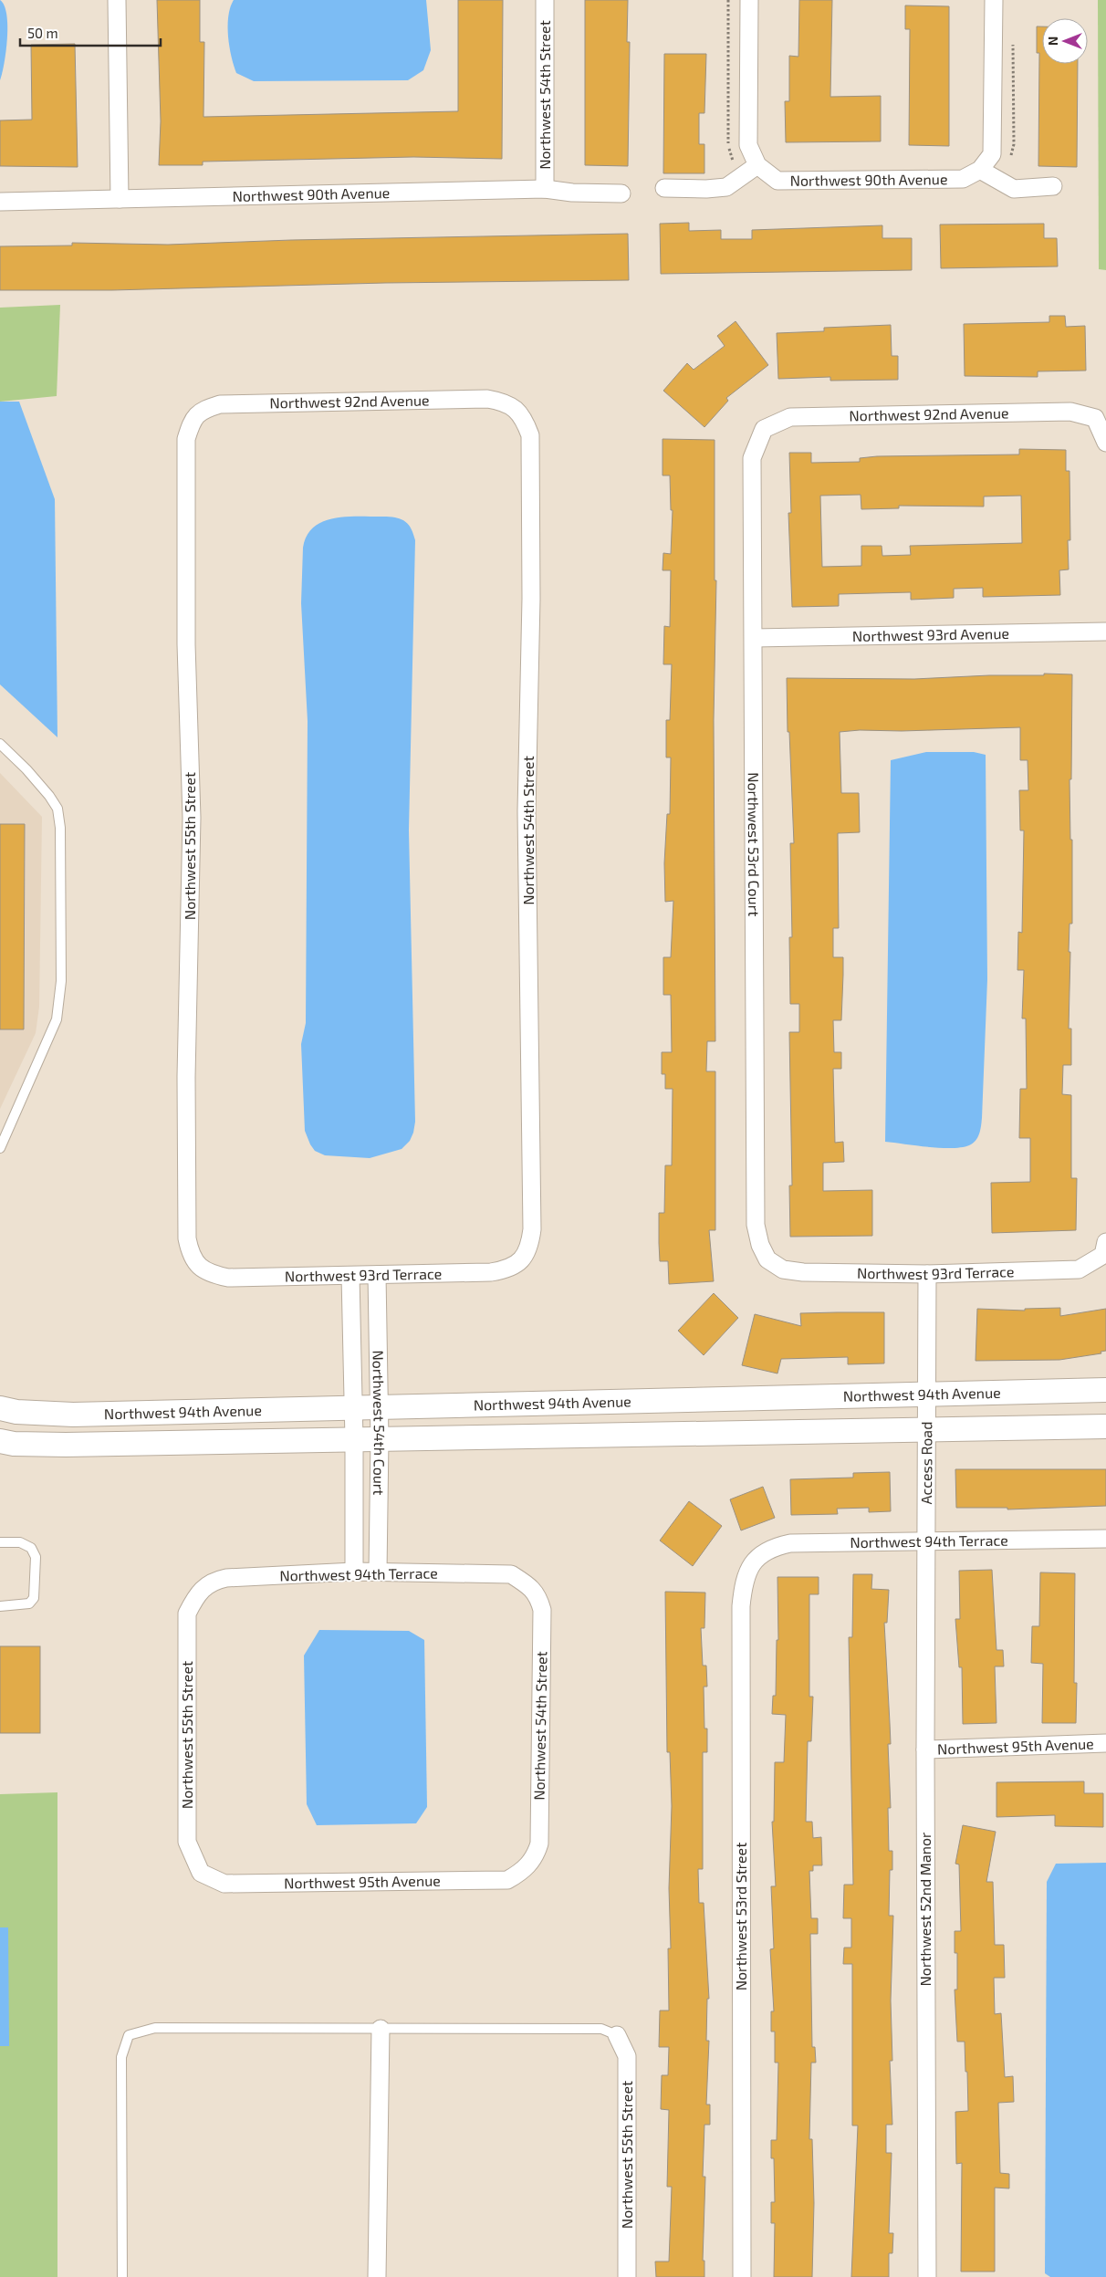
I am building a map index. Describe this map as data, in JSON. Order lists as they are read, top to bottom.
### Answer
{
  "streets": {
    "street": [
      "Northwest 54th Street",
      "Northwest 90th Avenue",
      "Northwest 92nd Avenue",
      "Northwest 93rd Avenue",
      "Northwest 53rd Court",
      "Northwest 55th Street",
      "Northwest 93rd Terrace",
      "Northwest 94th Avenue",
      "Northwest 54th Court",
      "Access Road",
      "Northwest 94th Terrace",
      "Northwest 95th Avenue",
      "Northwest 52nd Manor",
      "Northwest 53rd Street"
    ]
  },
  "crossings": [
    ["Northwest 54th Street", "Northwest 90th Avenue"],
    ["Northwest 54th Street", "Northwest 92nd Avenue"],
    ["Northwest 54th Street", "Northwest 93rd Terrace"],
    ["Northwest 54th Street", "Northwest 94th Terrace"],
    ["Northwest 54th Street", "Northwest 95th Avenue"],
    ["Northwest 92nd Avenue", "Northwest 53rd Court"],
    ["Northwest 92nd Avenue", "Northwest 55th Street"],
    ["Northwest 93rd Avenue", "Northwest 53rd Court"],
    ["Northwest 53rd Court", "Northwest 93rd Terrace"],
    ["Northwest 55th Street", "Northwest 93rd Terrace"],
    ["Northwest 55th Street", "Northwest 94th Terrace"],
    ["Northwest 55th Street", "Northwest 95th Avenue"],
    ["Northwest 93rd Terrace", "Northwest 54th Court"],
    ["Northwest 93rd Terrace", "Access Road"],
    ["Northwest 94th Avenue", "Northwest 54th Court"],
    ["Northwest 94th Avenue", "Access Road"],
    ["Northwest 54th Court", "Northwest 94th Terrace"],
    ["Access Road", "Northwest 94th Terrace"],
    ["Access Road", "Northwest 52nd Manor"],
    ["Northwest 94th Terrace", "Northwest 52nd Manor"],
    ["Northwest 94th Terrace", "Northwest 53rd Street"],
    ["Northwest 95th Avenue", "Northwest 52nd Manor"]
  ],
  "scale_bar": "50 m",
  "north": "left"
}
